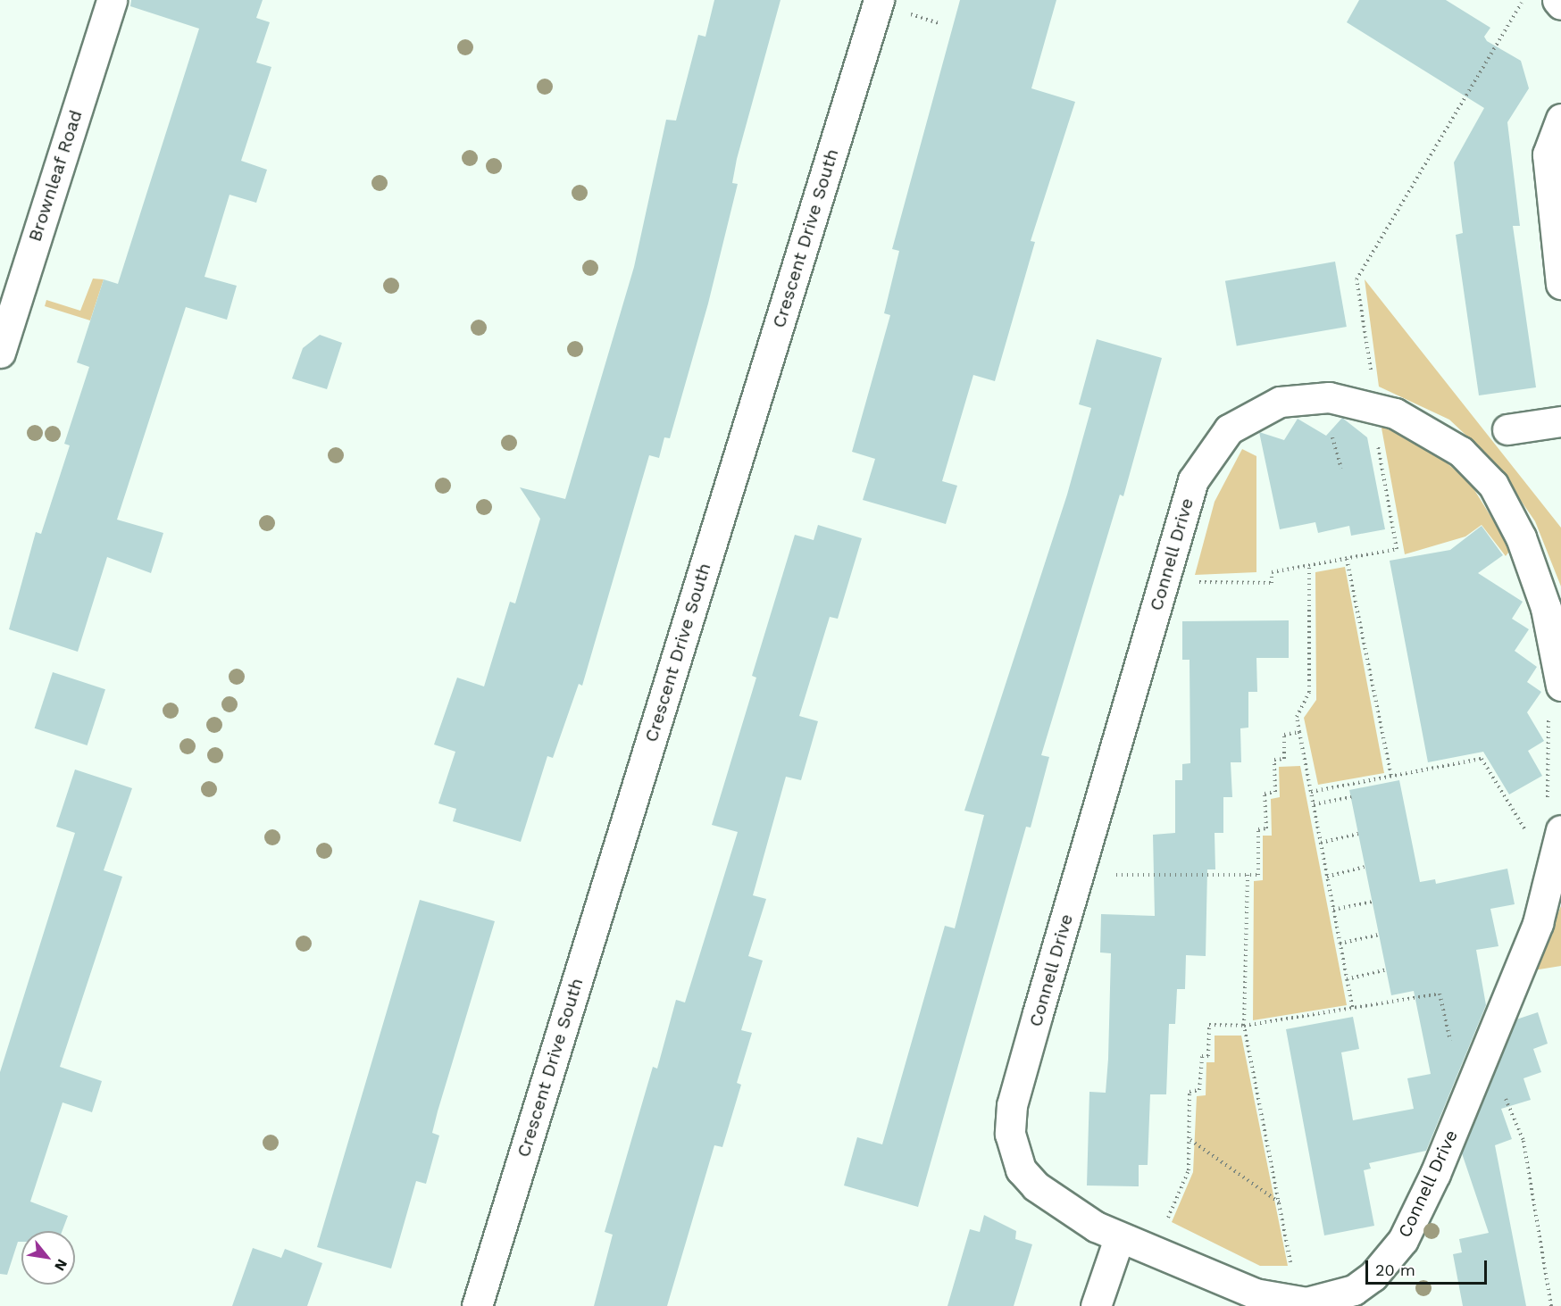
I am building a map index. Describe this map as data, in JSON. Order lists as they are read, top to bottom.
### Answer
{
  "streets": {
    "street": ["Brownleaf Road", "Crescent Drive South", "Connell Drive"]
  },
  "scale_bar": "20 m",
  "north": "bottom right"
}
